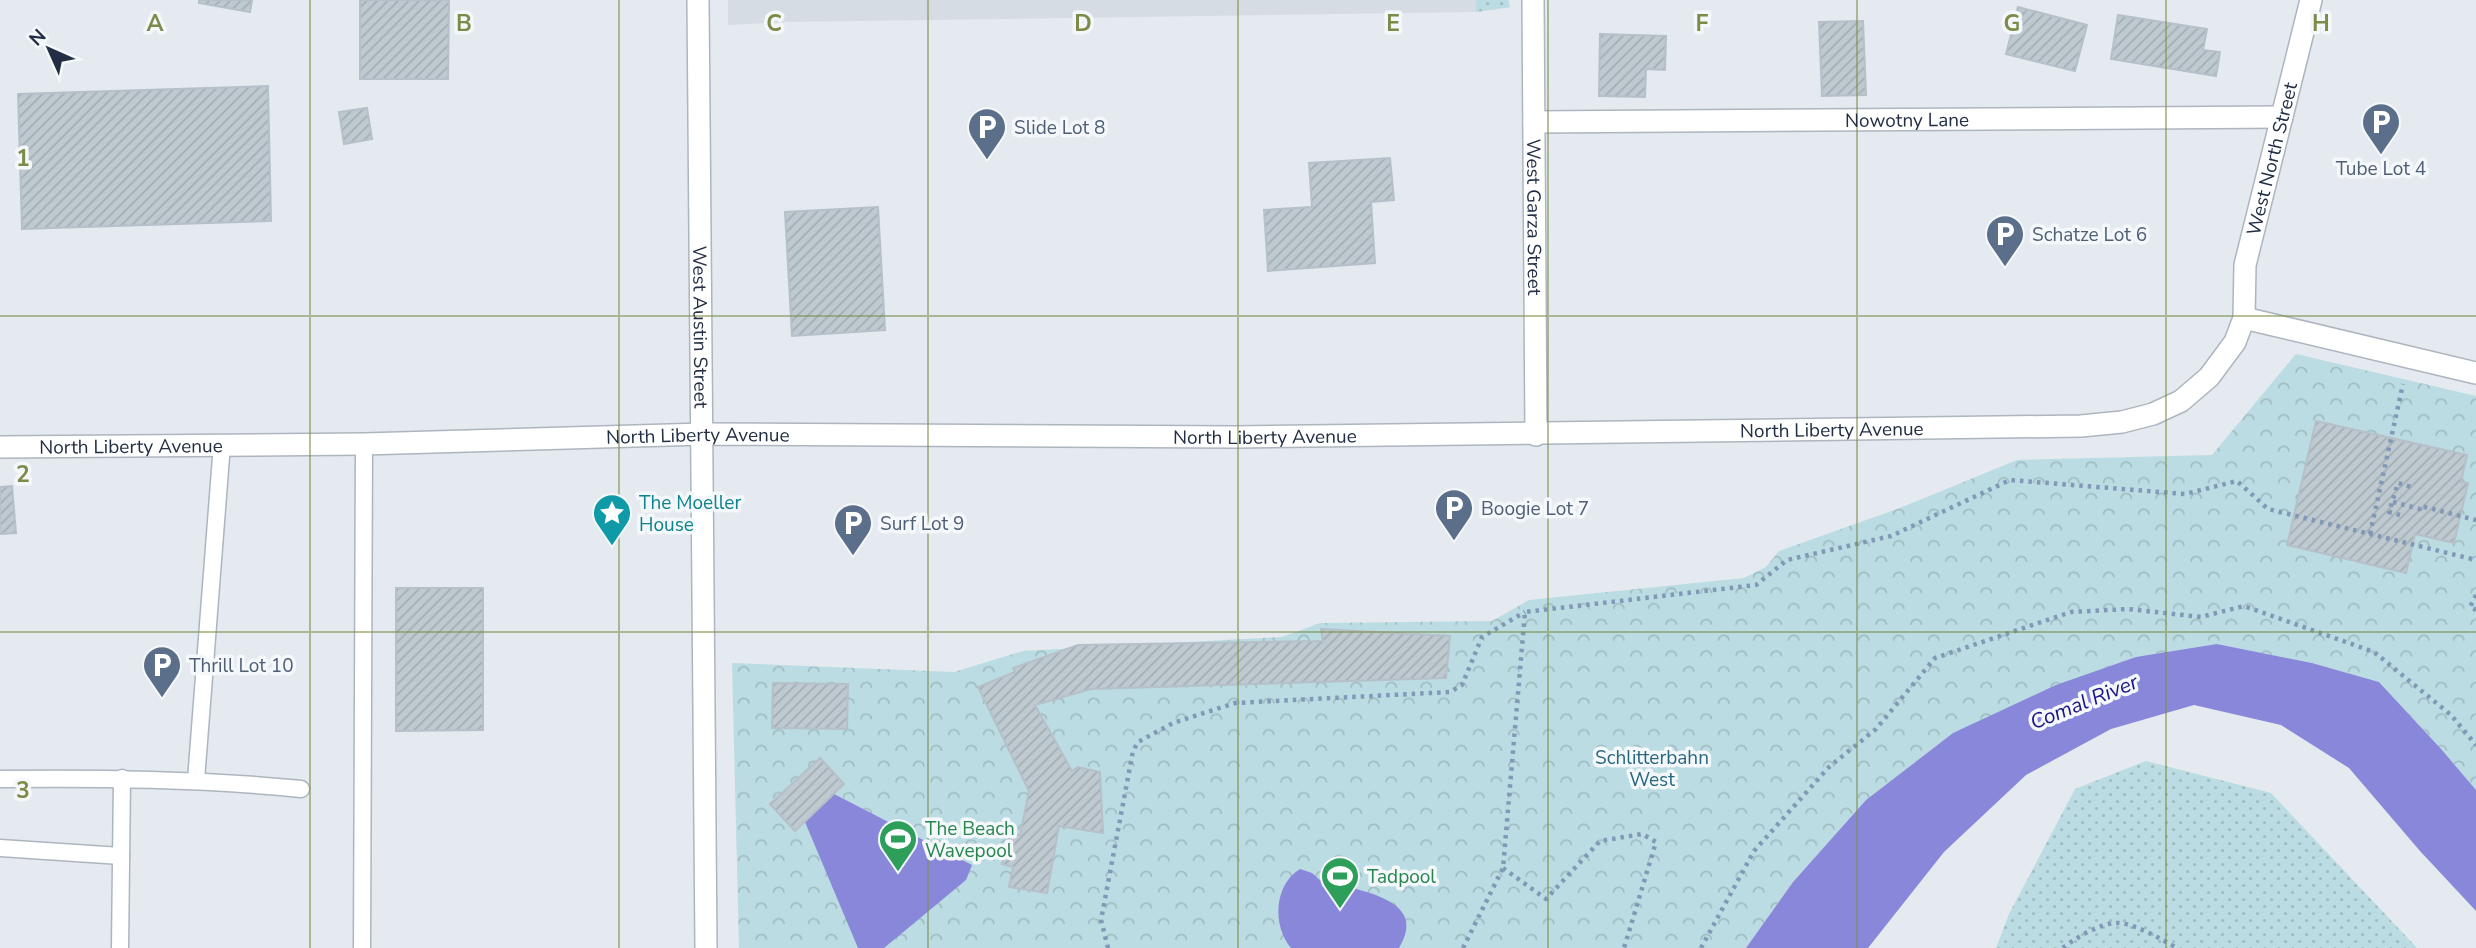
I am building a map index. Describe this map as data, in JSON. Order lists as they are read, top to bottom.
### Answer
{
  "streets": {
    "street": [
      "Nowotny Lane",
      "West North Street",
      "West Garza Street",
      "West Austin Street",
      "North Liberty Avenue"
    ]
  },
  "crossings": [
    ["Nowotny Lane", "West North Street"],
    ["Nowotny Lane", "West Garza Street"],
    ["West North Street", "North Liberty Avenue"],
    ["West Garza Street", "North Liberty Avenue"],
    ["West Austin Street", "North Liberty Avenue"]
  ],
  "water": ["Comal River"],
  "parks": ["Schlitterbahn West"],
  "places": {
    "parking": [
      "Tube Lot 4",
      "Slide Lot 8",
      "Schatze Lot 6",
      "Boogie Lot 7",
      "Surf Lot 9",
      "Thrill Lot 10"
    ],
    "place": ["The Moeller House"],
    "sports": ["The Beach Wavepool", "Tadpool"]
  },
  "north": "top left",
  "grid": {
    "columns": [
      "A",
      "B",
      "C",
      "D",
      "E",
      "F",
      "G",
      "H"
    ],
    "rows": ["1", "2", "3"]
  }
}
